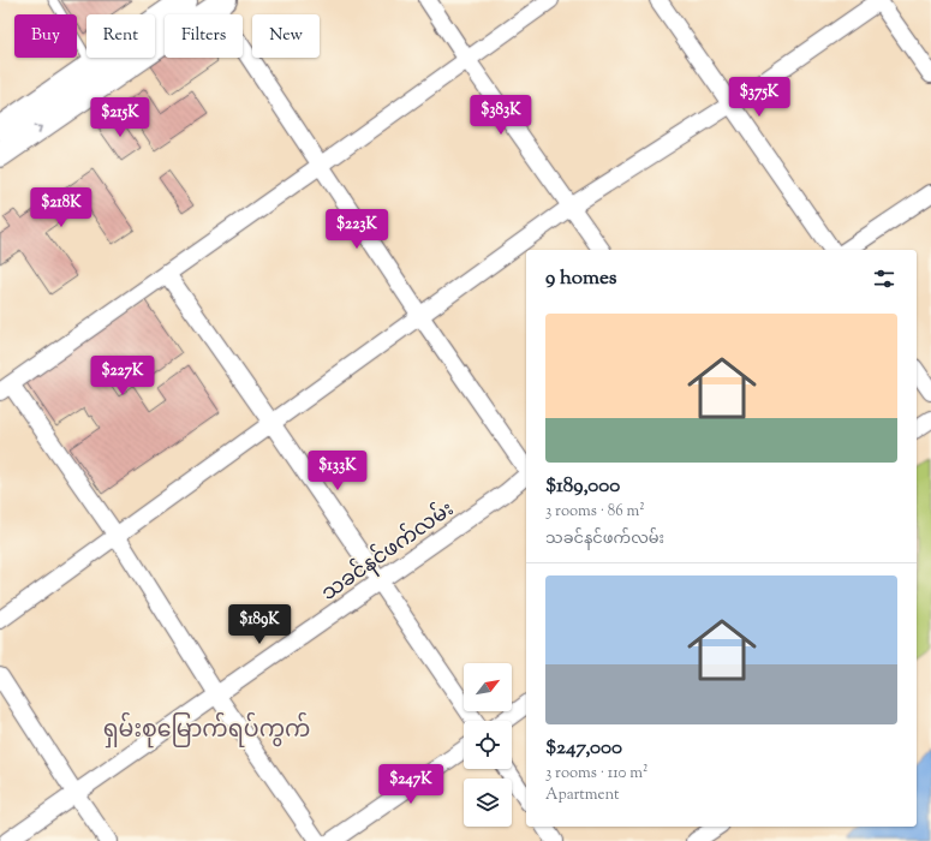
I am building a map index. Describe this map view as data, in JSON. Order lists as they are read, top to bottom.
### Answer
{
  "streets": {
    "street": ["သခင်နင်ဖက်လမ်း"]
  },
  "districts": ["ရှမ်းစုမြောက်ရပ်ကွက်"],
  "north": "top right",
  "page": {
    "chip": [
      "Buy",
      "Rent",
      "Filters",
      "New"
    ],
    "price": [
      "$375K",
      "$383K",
      "$215K",
      "$218K",
      "$223K",
      "$227K",
      "$133K",
      "$189K",
      "$247K"
    ],
    "heading": "9 homes",
    "list": [
      {
        "name": "$189,000",
        "note": "3 rooms · 86 m² · သခင်နင်ဖက်လမ်း"
      },
      {
        "name": "$247,000",
        "note": "3 rooms · 110 m² · Apartment"
      }
    ]
  }
}
